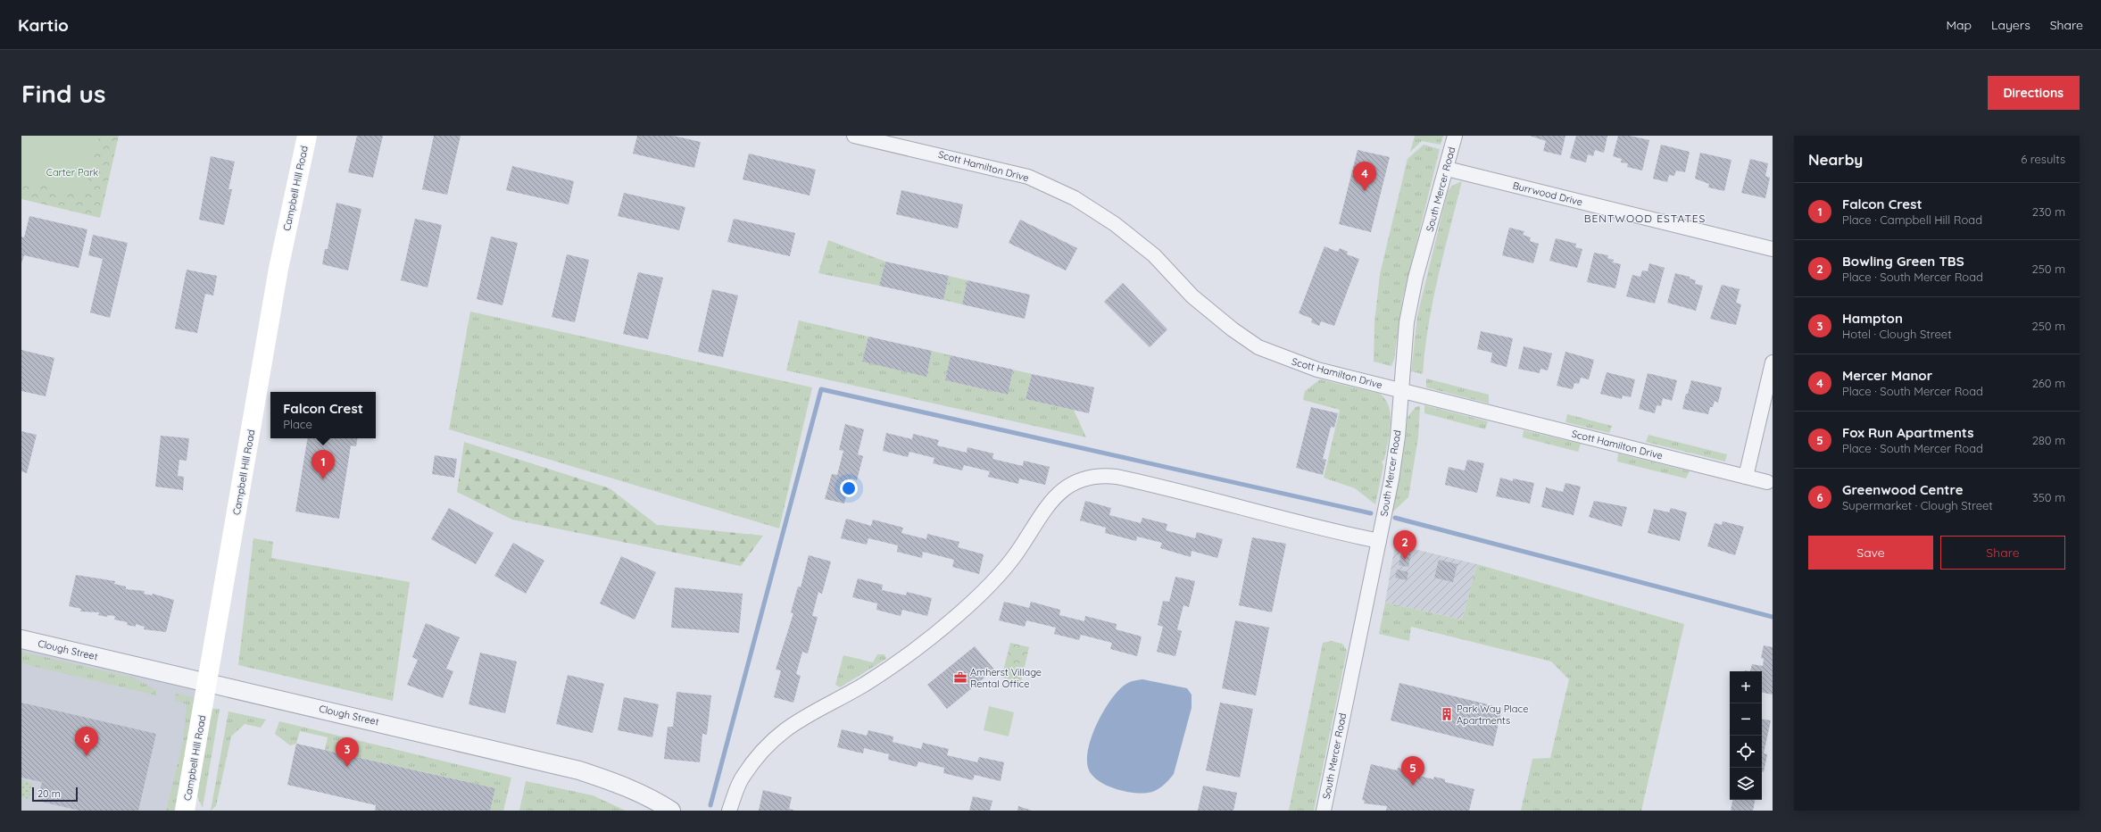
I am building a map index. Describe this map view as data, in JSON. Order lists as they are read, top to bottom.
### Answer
{
  "streets": {
    "main road": ["Campbell Hill Road"],
    "street": [
      "Scott Hamilton Drive",
      "South Mercer Road",
      "Burrwood Drive",
      "Clough Street"
    ]
  },
  "crossings": [
    ["Scott Hamilton Drive", "South Mercer Road"],
    ["Campbell Hill Road", "Clough Street"],
    ["South Mercer Road", "Burrwood Drive"]
  ],
  "districts": ["BENTWOOD ESTATES"],
  "parks": ["Carter Park"],
  "places": {
    "office": ["Amherst Village Rental Office"],
    "building": ["Park Way Place Apartments"]
  },
  "scale_bar": "20 m",
  "page": {
    "header": "Kartio",
    "nav": ["Map", "Layers", "Share"],
    "buttons": [
      "Directions",
      ["Save", "Share"]
    ],
    "title": "Find us",
    "heading": ["Nearby", "6 results"],
    "pins": [
      "4",
      "1",
      "2",
      "6",
      "3",
      "5"
    ],
    "list": [
      {
        "mark": "1",
        "name": "Falcon Crest",
        "note": "Place · Campbell Hill Road",
        "value": "230 m"
      },
      {
        "mark": "2",
        "name": "Bowling Green TBS",
        "note": "Place · South Mercer Road",
        "value": "250 m"
      },
      {
        "mark": "3",
        "name": "Hampton",
        "note": "Hotel · Clough Street",
        "value": "250 m"
      },
      {
        "mark": "4",
        "name": "Mercer Manor",
        "note": "Place · South Mercer Road",
        "value": "260 m"
      },
      {
        "mark": "5",
        "name": "Fox Run Apartments",
        "note": "Place · South Mercer Road",
        "value": "280 m"
      },
      {
        "mark": "6",
        "name": "Greenwood Centre",
        "note": "Supermarket · Clough Street",
        "value": "350 m"
      }
    ],
    "popup": ["Falcon Crest", "Place"],
    "map_buttons": ["+", "−"],
    "scale": "20 m"
  }
}
